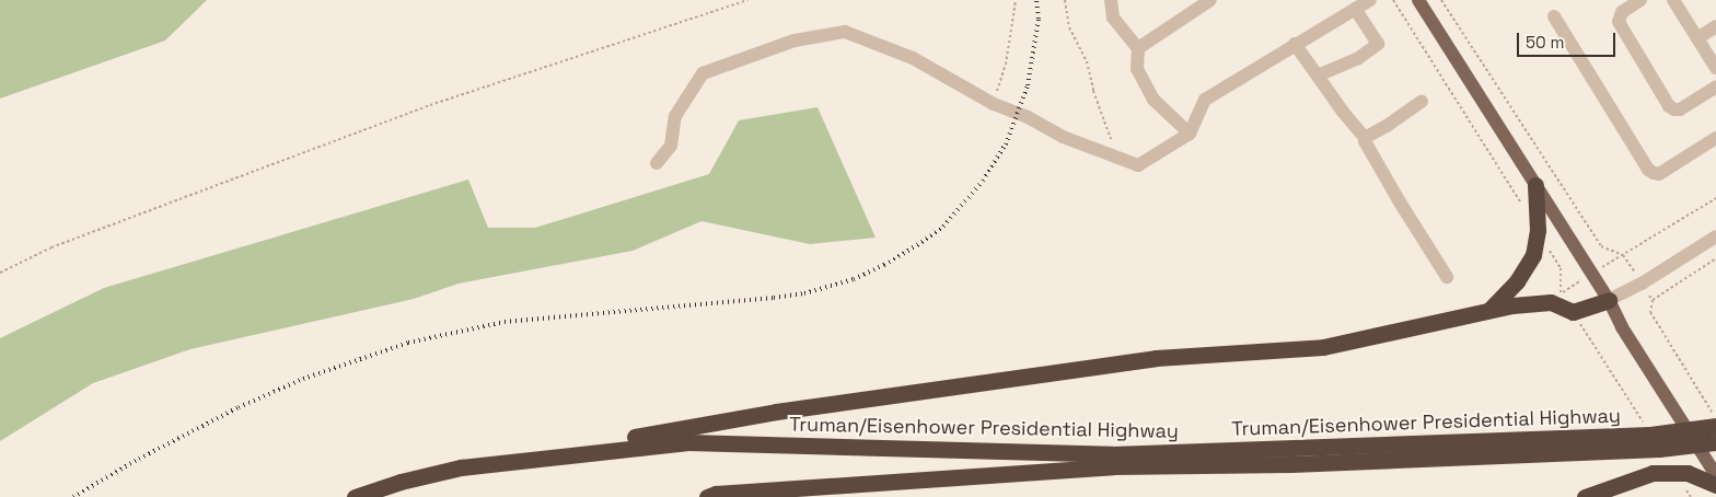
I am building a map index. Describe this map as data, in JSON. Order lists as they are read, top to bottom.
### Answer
{
  "streets": {
    "highway": ["Truman/Eisenhower Presidential Highway"]
  },
  "scale_bar": "50 m"
}
